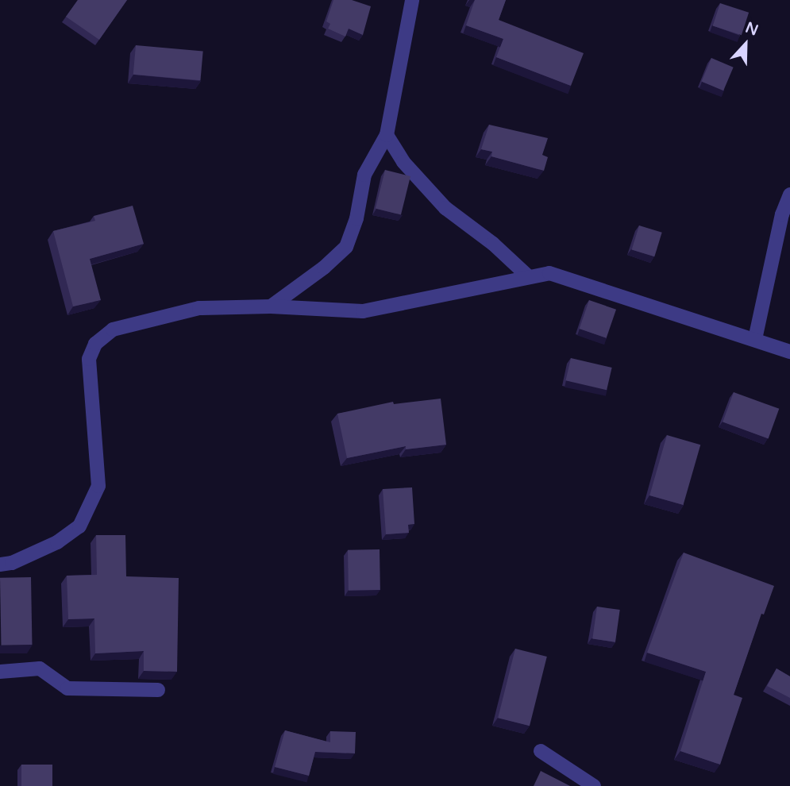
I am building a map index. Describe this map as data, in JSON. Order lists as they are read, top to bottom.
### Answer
{
  "north": "top"
}
